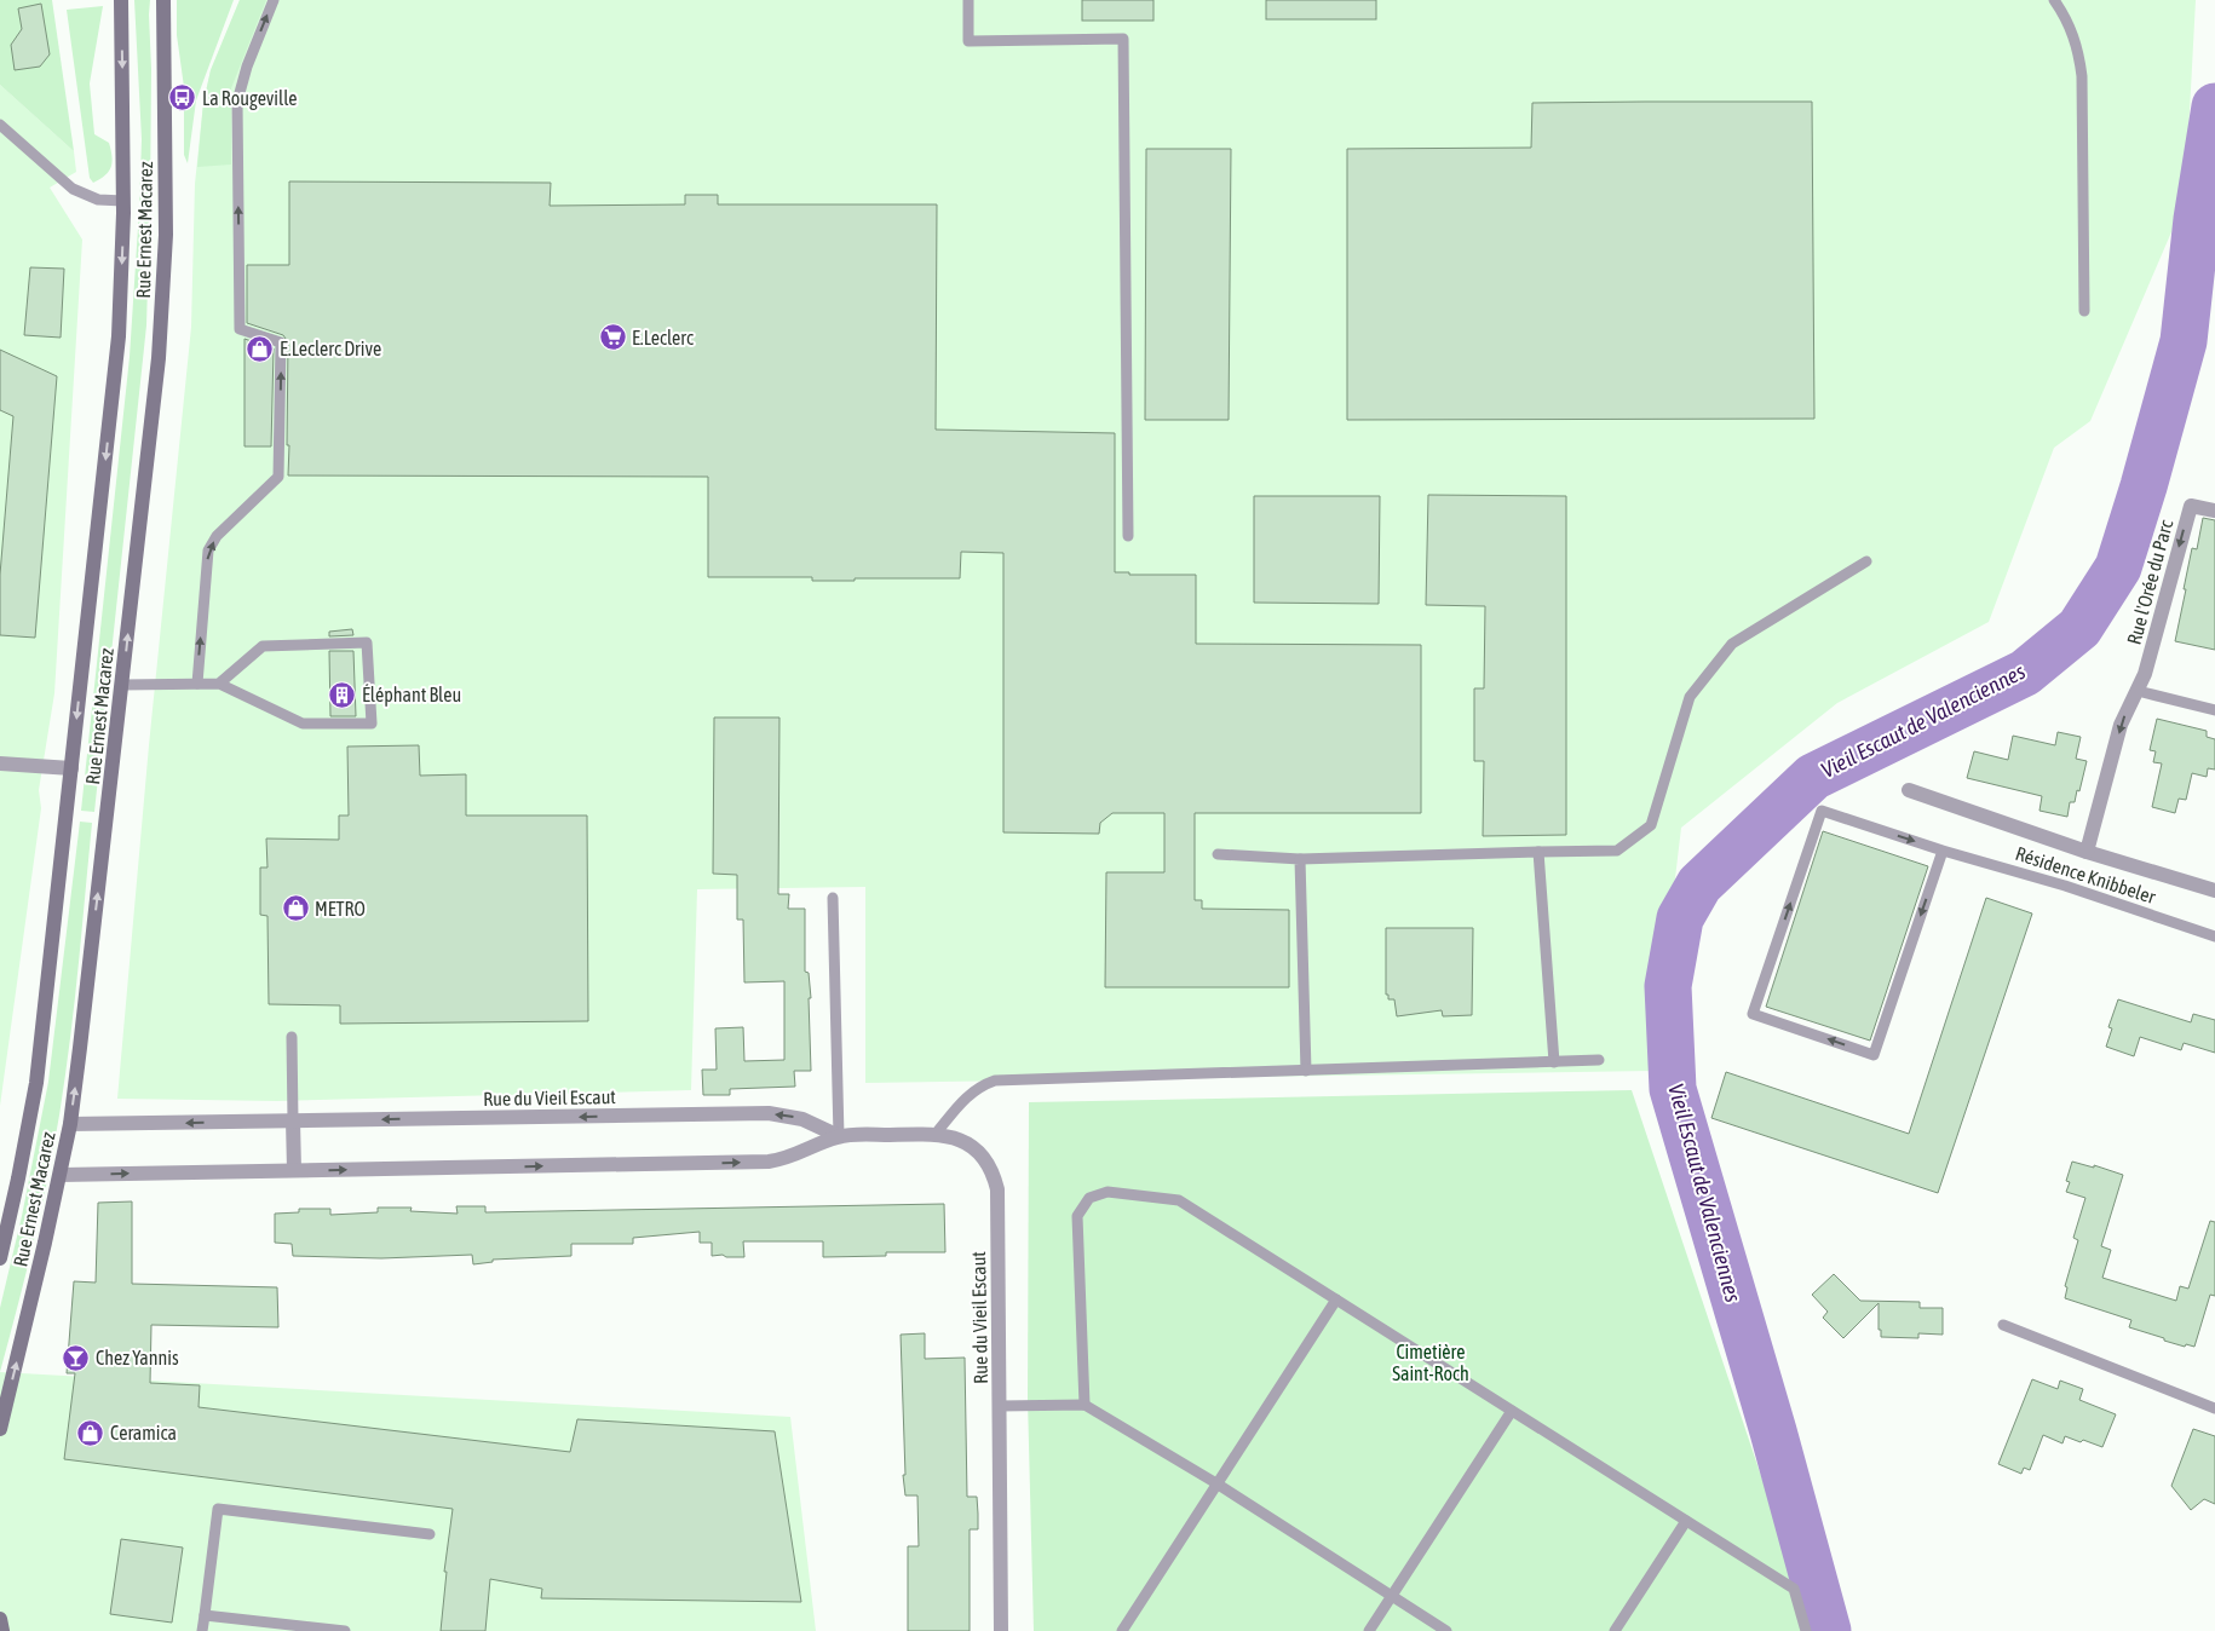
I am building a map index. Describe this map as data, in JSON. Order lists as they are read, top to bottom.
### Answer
{
  "streets": {
    "main road": ["Rue Ernest Macarez"],
    "street": ["Rue l'Orée du Parc", "Rue du Vieil Escaut"],
    "lane": ["Résidence Knibbeler"]
  },
  "crossings": [
    ["Rue Ernest Macarez", "Rue du Vieil Escaut"]
  ],
  "one_way": ["Rue l'Orée du Parc"],
  "water": ["Vieil Escaut de Valenciennes"],
  "parks": ["Cimetière Saint-Roch"],
  "places": {
    "bus stop": ["La Rougeville"],
    "supermarket": ["E.Leclerc"],
    "shop": ["E.Leclerc Drive", "METRO", "Ceramica"],
    "building": ["Éléphant Bleu"],
    "bar": ["Chez Yannis"]
  }
}
